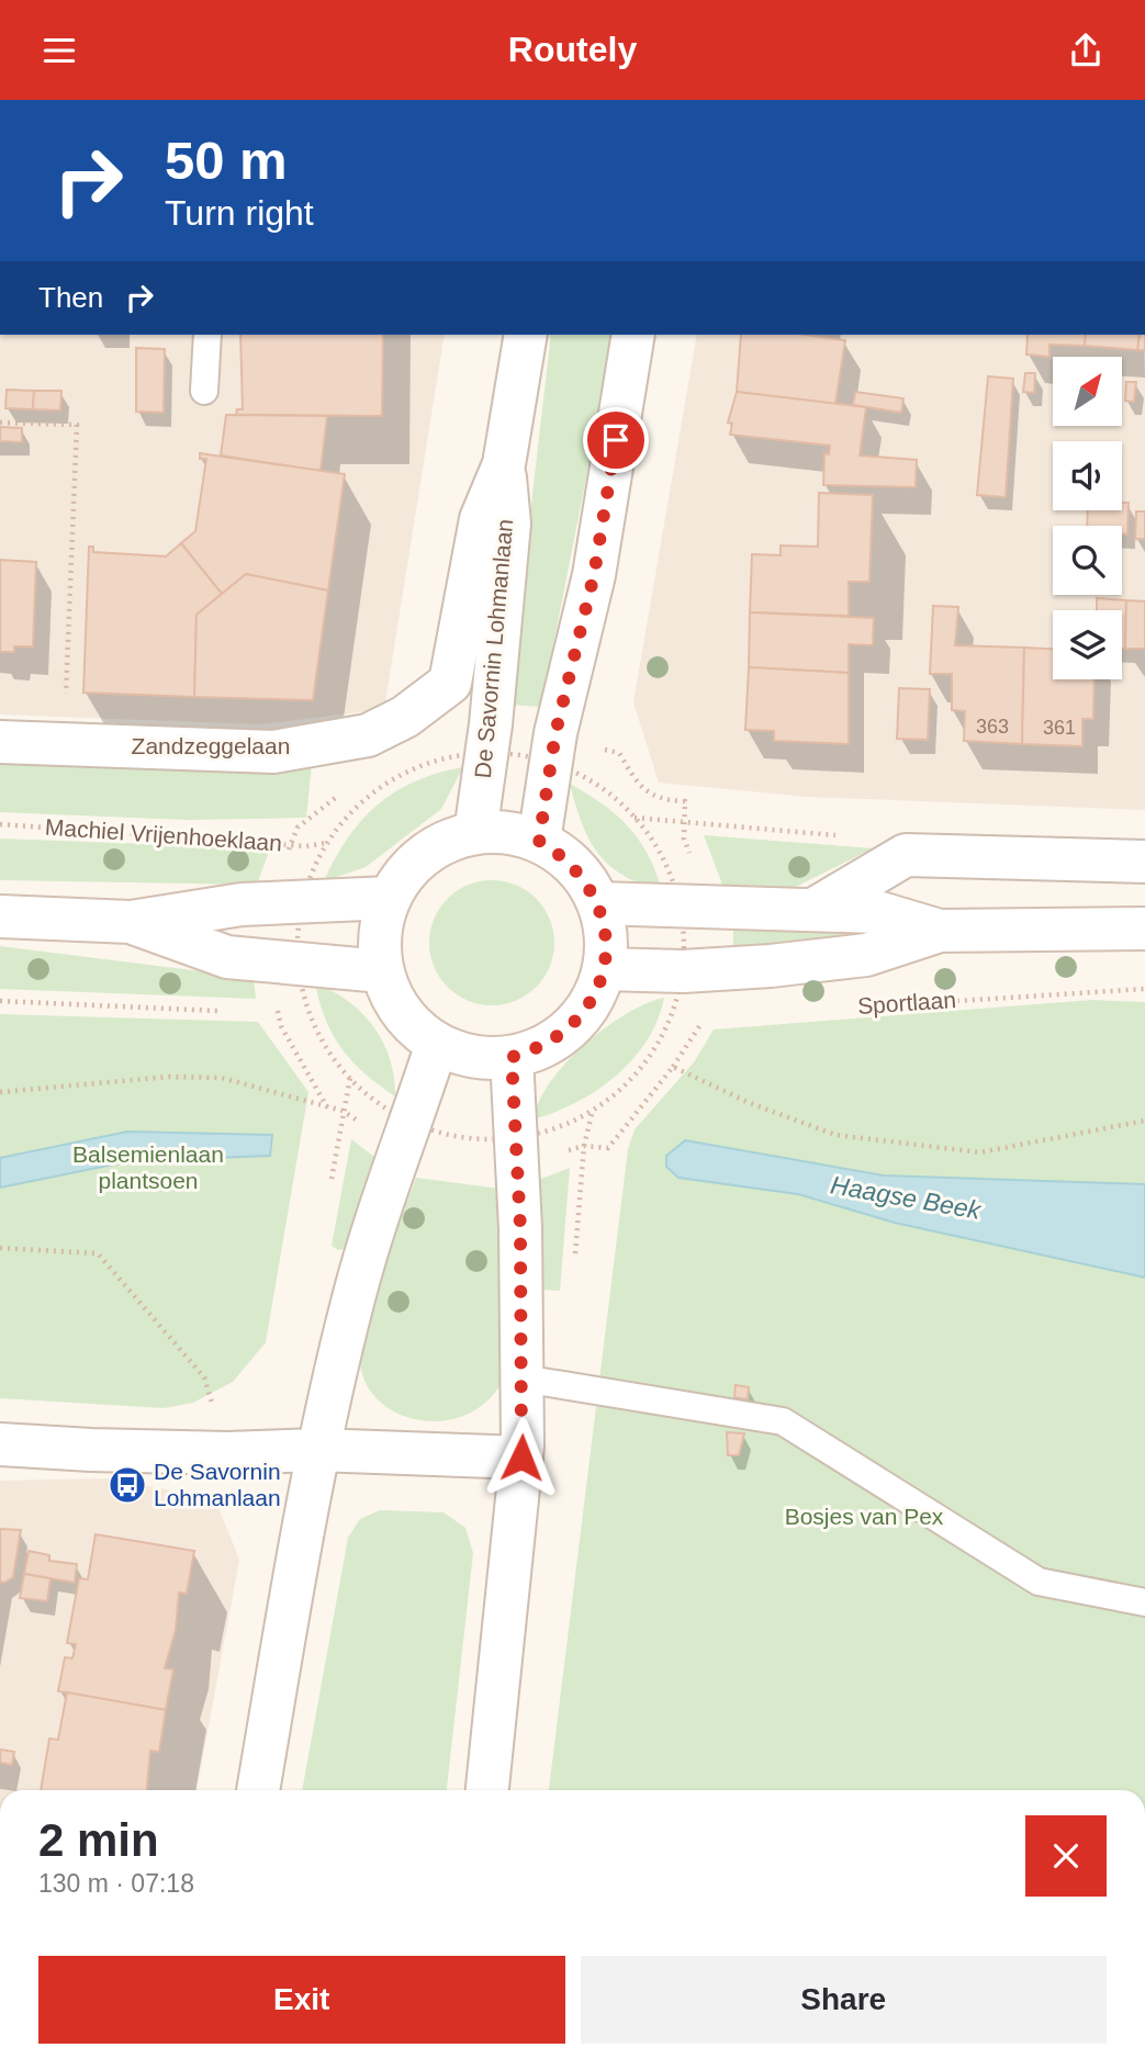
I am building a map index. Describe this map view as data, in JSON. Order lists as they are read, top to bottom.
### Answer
{
  "streets": {
    "street": ["De Savornin Lohmanlaan", "Zandzeggelaan"],
    "path": ["Machiel Vrijenhoeklaan", "Sportlaan"]
  },
  "crossings": [
    ["De Savornin Lohmanlaan", "Zandzeggelaan"]
  ],
  "water": ["Haagse Beek"],
  "parks": ["Balsemienlaan plantsoen", "Bosjes van Pex"],
  "places": {
    "bus stop": ["De Savornin Lohmanlaan"]
  },
  "house_numbers": ["363", "361"],
  "north": "top right",
  "page": {
    "header": "Routely",
    "turn": ["50 m", "Turn right"],
    "then": "Then",
    "heading": ["2 min", "130 m · 07:18"],
    "buttons": ["Exit", "Share"]
  }
}
